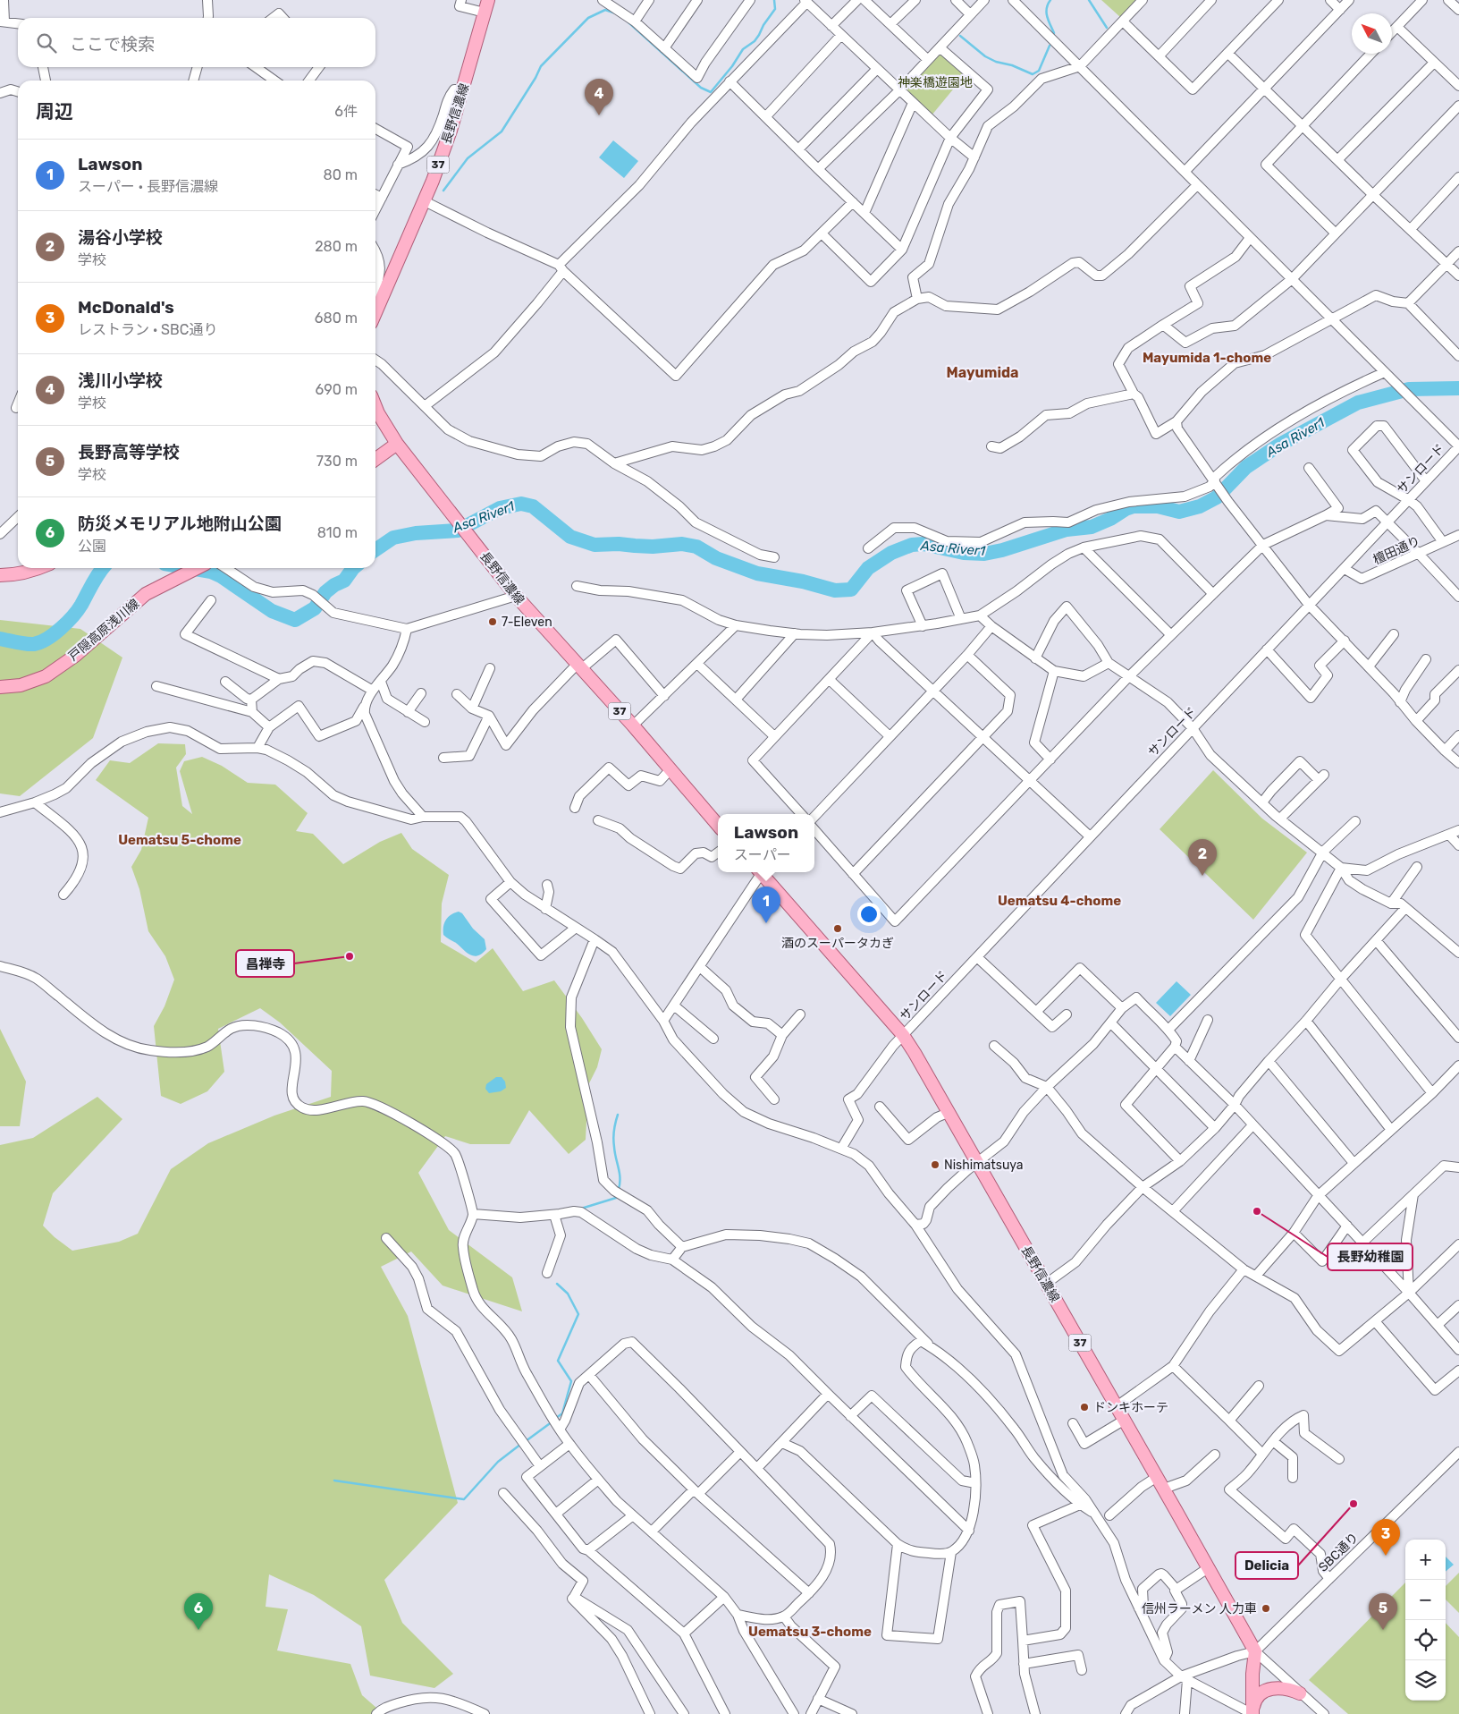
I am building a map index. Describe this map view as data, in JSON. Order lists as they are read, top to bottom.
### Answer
{
  "streets": {
    "main road": ["長野信濃線", "37", "戸隠高原浅川線"],
    "street": ["サンロード", "檀田通り", "SBC通り"]
  },
  "crossings": [
    ["長野信濃線", "サンロード"],
    ["長野信濃線", "SBC通り"],
    ["サンロード", "檀田通り"]
  ],
  "districts": [
    "Mayumida 1-chome",
    "Mayumida",
    "Uematsu 5-chome",
    "Uematsu 4-chome",
    "Uematsu 3-chome"
  ],
  "water": ["Asa River1"],
  "parks": ["神楽橋遊園地"],
  "places": [
    "7-Eleven",
    "酒のスーパータカぎ",
    "昌禅寺",
    "Nishimatsuya",
    "長野幼稚園",
    "ドンキホーテ",
    "Delicia",
    "信州ラーメン 人力車"
  ],
  "north": "top left",
  "page": {
    "search": "ここで検索",
    "pins": [
      "4",
      "2",
      "1",
      "3",
      "5",
      "6"
    ],
    "heading": ["周辺", "6件"],
    "list": [
      {
        "mark": "1",
        "name": "Lawson",
        "note": "スーパー · 長野信濃線",
        "value": "80 m"
      },
      {
        "mark": "2",
        "name": "湯谷小学校",
        "note": "学校",
        "value": "280 m"
      },
      {
        "mark": "3",
        "name": "McDonald's",
        "note": "レストラン · SBC通り",
        "value": "680 m"
      },
      {
        "mark": "4",
        "name": "浅川小学校",
        "note": "学校",
        "value": "690 m"
      },
      {
        "mark": "5",
        "name": "長野高等学校",
        "note": "学校",
        "value": "730 m"
      },
      {
        "mark": "6",
        "name": "防災メモリアル地附山公園",
        "note": "公園",
        "value": "810 m"
      }
    ],
    "popup": ["Lawson", "スーパー"],
    "map_buttons": ["+", "−"]
  }
}
